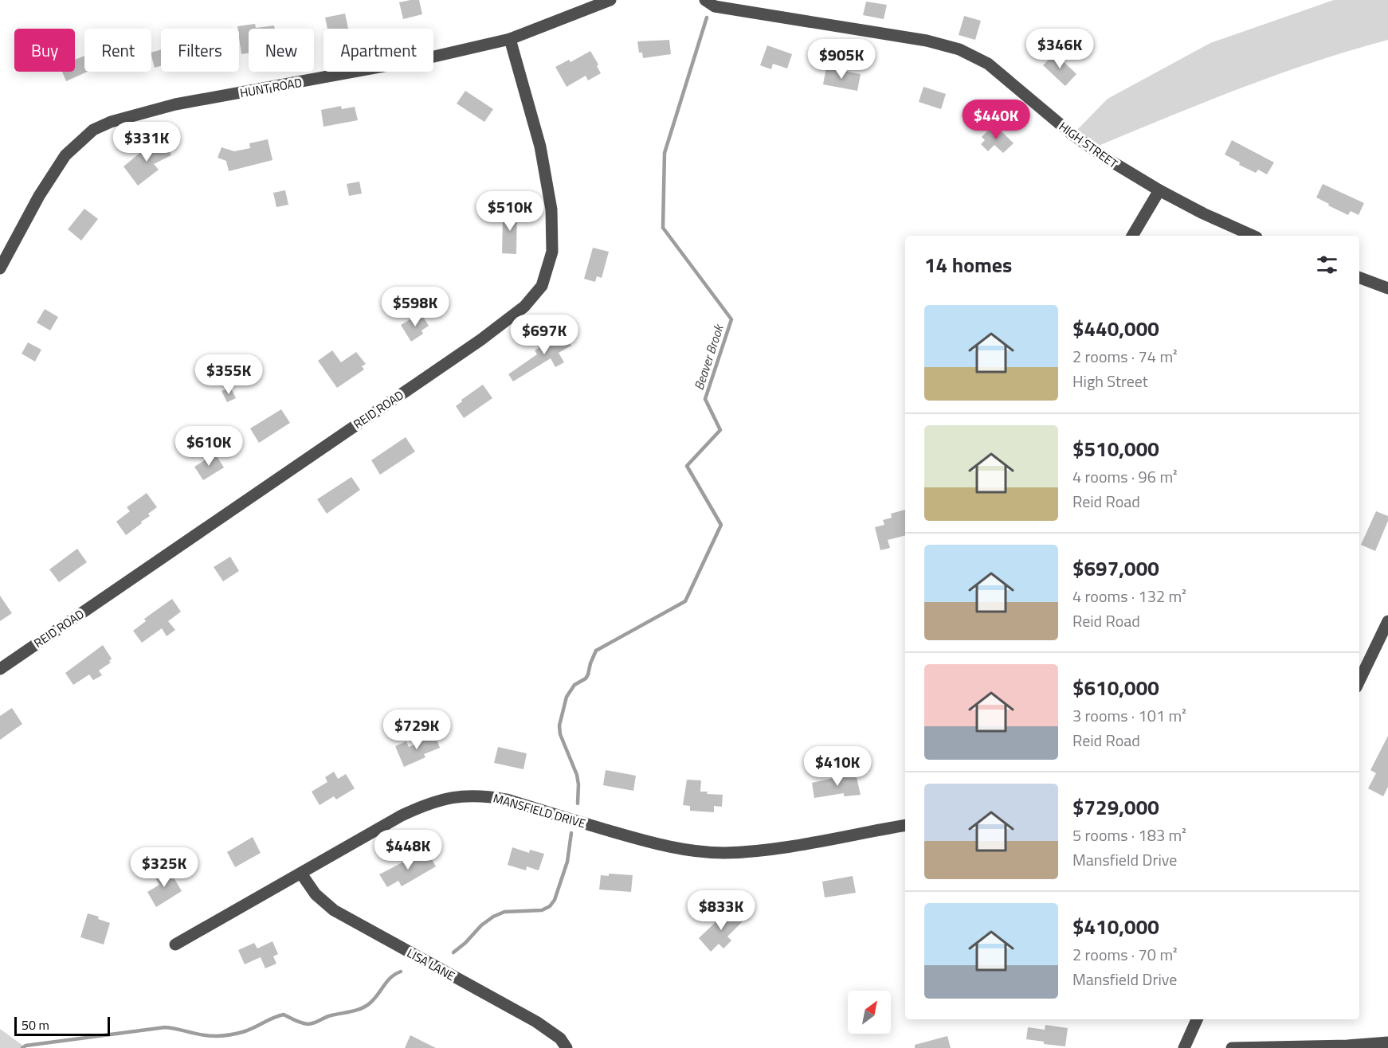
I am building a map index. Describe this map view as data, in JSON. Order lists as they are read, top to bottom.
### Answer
{
  "streets": {
    "street": [
      "HUNT ROAD",
      "HIGH STREET",
      "REID ROAD",
      "MANSFIELD DRIVE",
      "LISA LANE"
    ]
  },
  "crossings": [
    ["HUNT ROAD", "REID ROAD"],
    ["MANSFIELD DRIVE", "LISA LANE"]
  ],
  "water": ["Beaver Brook"],
  "scale_bar": "50 m",
  "north": "top right",
  "page": {
    "price": [
      "$346K",
      "$905K",
      "$440K",
      "$331K",
      "$510K",
      "$598K",
      "$697K",
      "$355K",
      "$610K",
      "$729K",
      "$410K",
      "$448K",
      "$325K",
      "$833K"
    ],
    "chip": [
      "Buy",
      "Rent",
      "Filters",
      "New",
      "Apartment"
    ],
    "heading": "14 homes",
    "list": [
      {
        "name": "$440,000",
        "note": "2 rooms · 74 m² · High Street"
      },
      {
        "name": "$510,000",
        "note": "4 rooms · 96 m² · Reid Road"
      },
      {
        "name": "$697,000",
        "note": "4 rooms · 132 m² · Reid Road"
      },
      {
        "name": "$610,000",
        "note": "3 rooms · 101 m² · Reid Road"
      },
      {
        "name": "$729,000",
        "note": "5 rooms · 183 m² · Mansfield Drive"
      },
      {
        "name": "$410,000",
        "note": "2 rooms · 70 m² · Mansfield Drive"
      }
    ],
    "scale": "50 m"
  }
}
